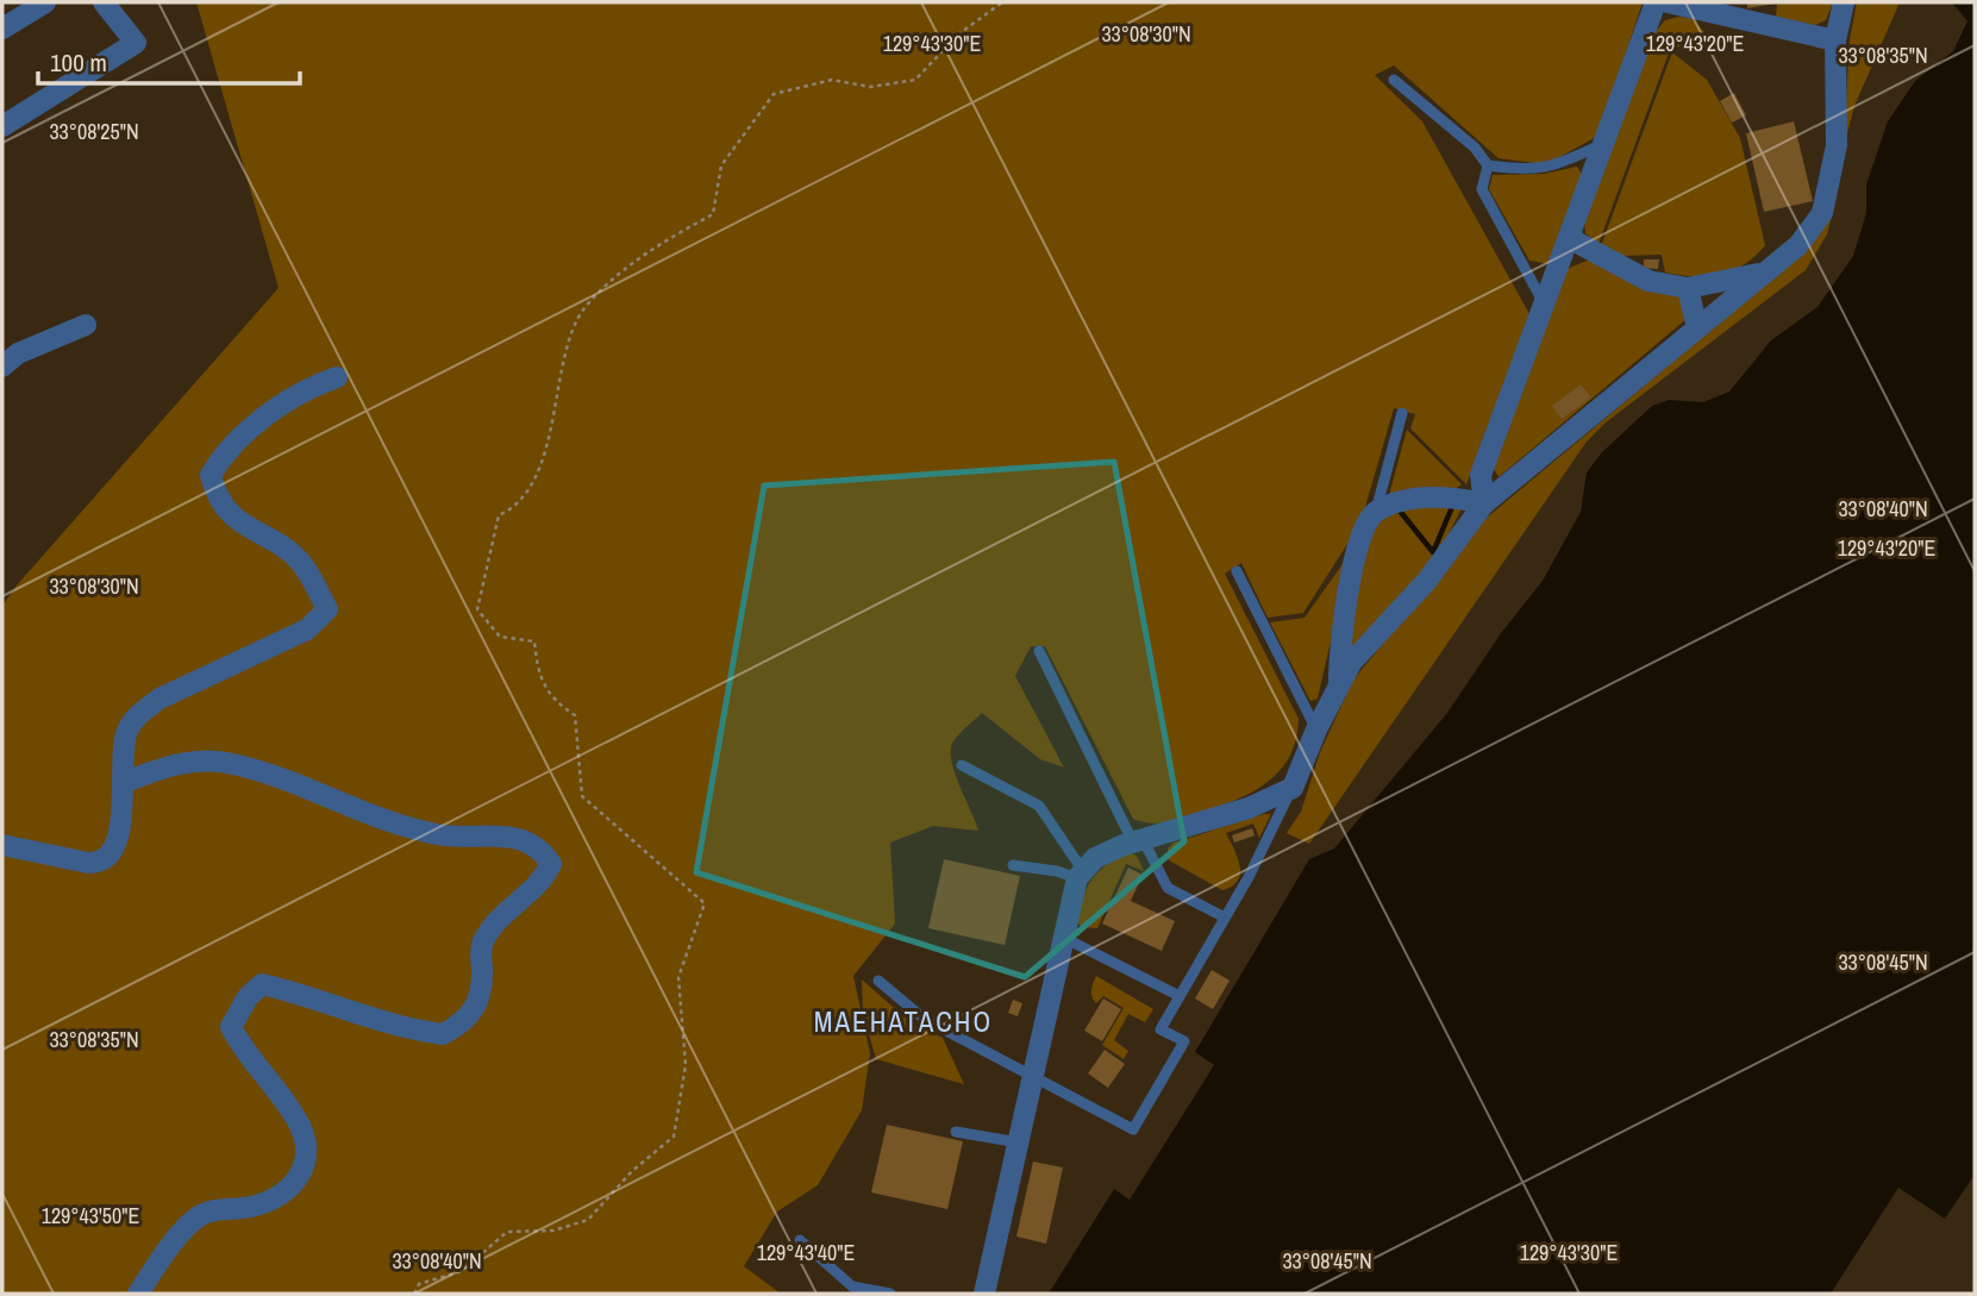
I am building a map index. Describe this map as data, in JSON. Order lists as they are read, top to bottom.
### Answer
{
  "districts": ["MAEHATACHO"],
  "scale_bar": "100 m",
  "coordinates": [
    "33°08'30\"N",
    "129°43'30\"E",
    "129°43'20\"E",
    "33°08'35\"N",
    "33°08'25\"N",
    "33°08'40\"N",
    "33°08'45\"N",
    "129°43'50\"E",
    "129°43'40\"E"
  ]
}
